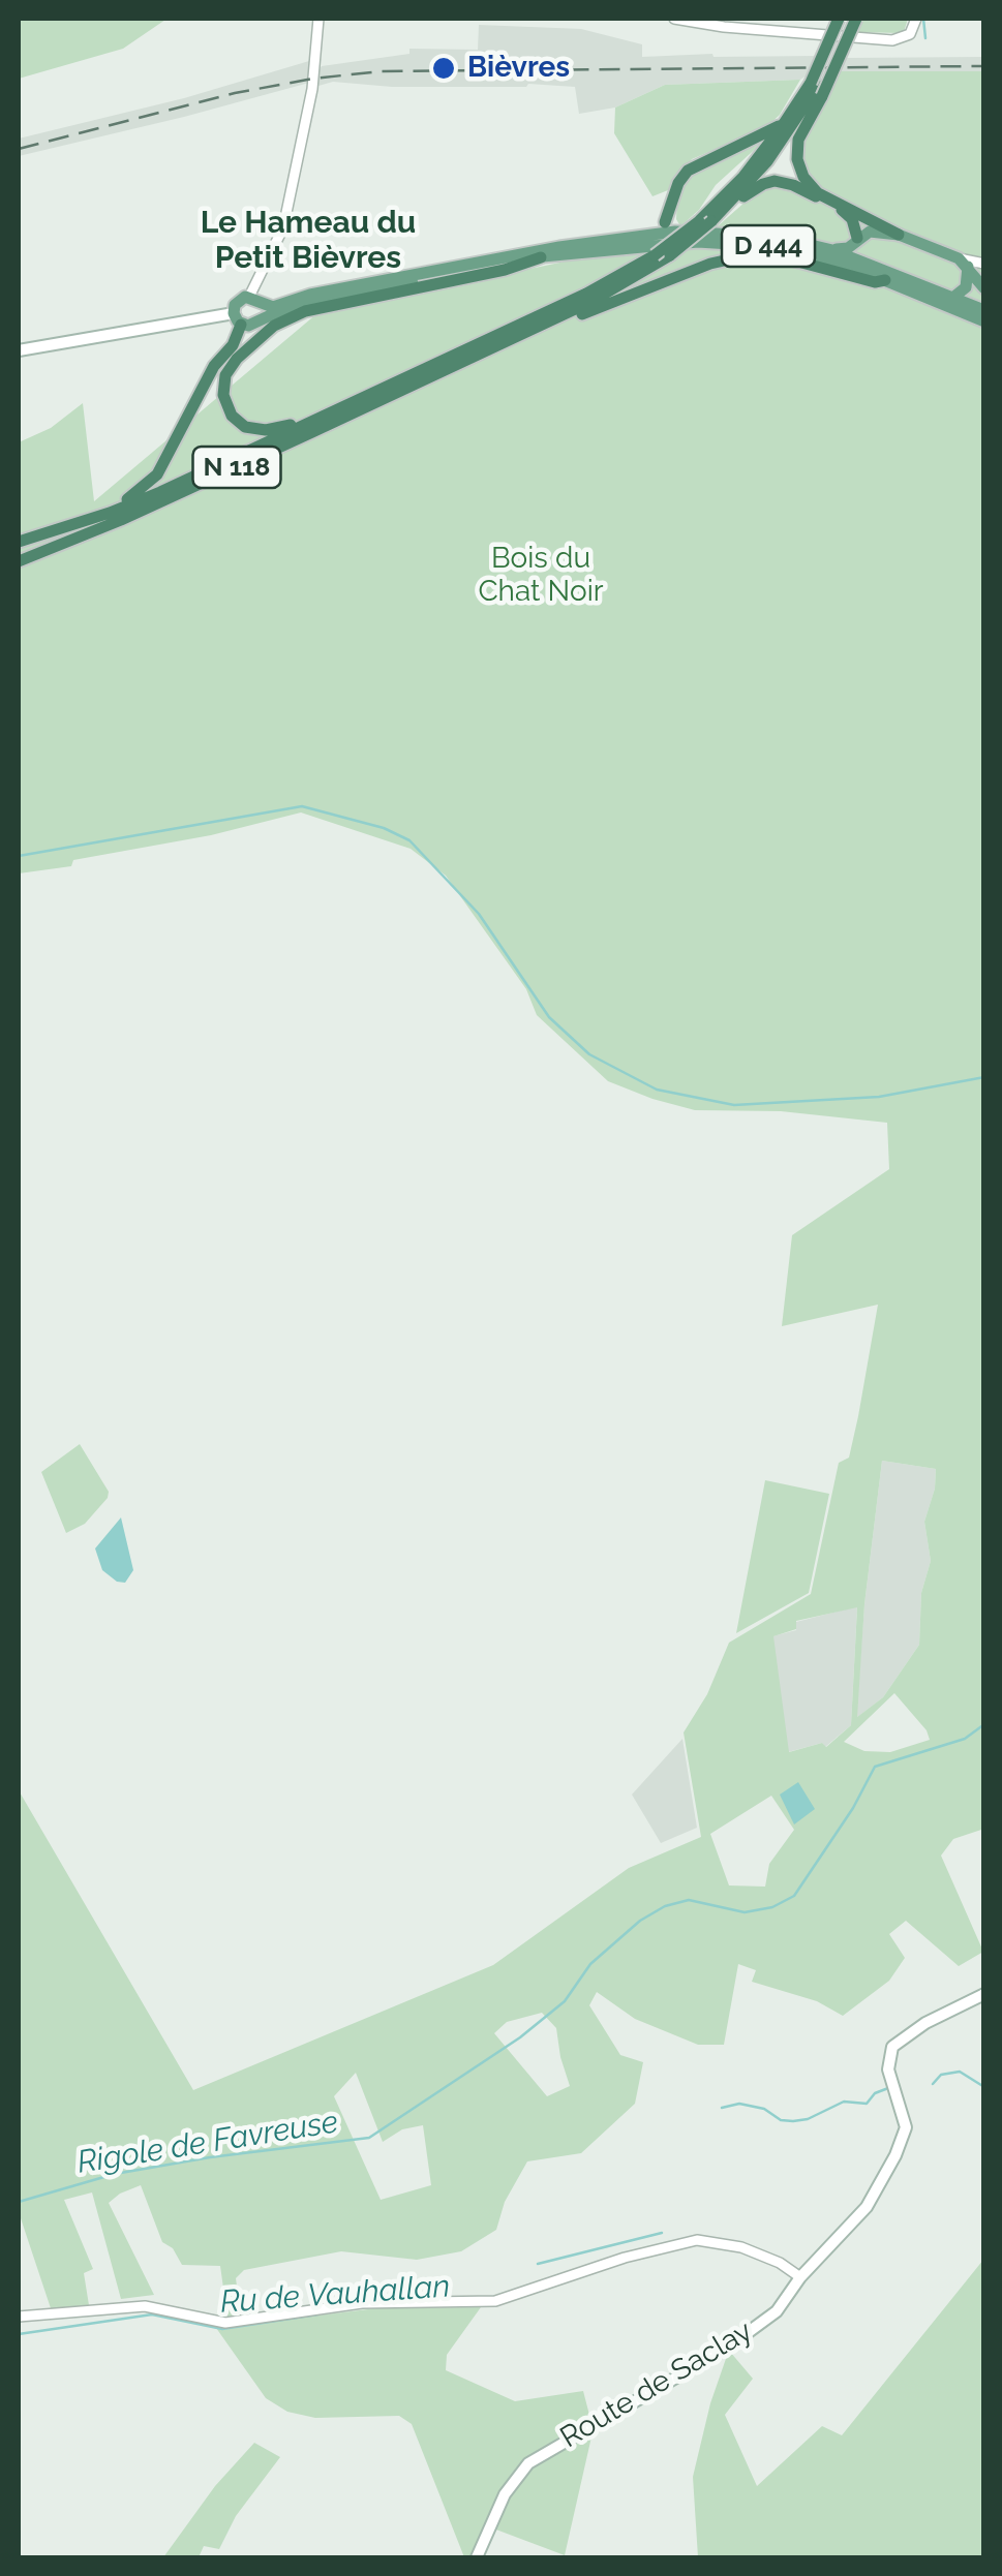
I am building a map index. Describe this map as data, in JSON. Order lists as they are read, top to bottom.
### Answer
{
  "streets": {
    "highway": ["N 118"],
    "main road": ["D 444", "Route de Saclay"]
  },
  "districts": ["Le Hameau du Petit Bièvres"],
  "water": ["Rigole de Favreuse", "Ru de Vauhallan"],
  "parks": ["Bois du Chat Noir"],
  "places": ["Bièvres"]
}
